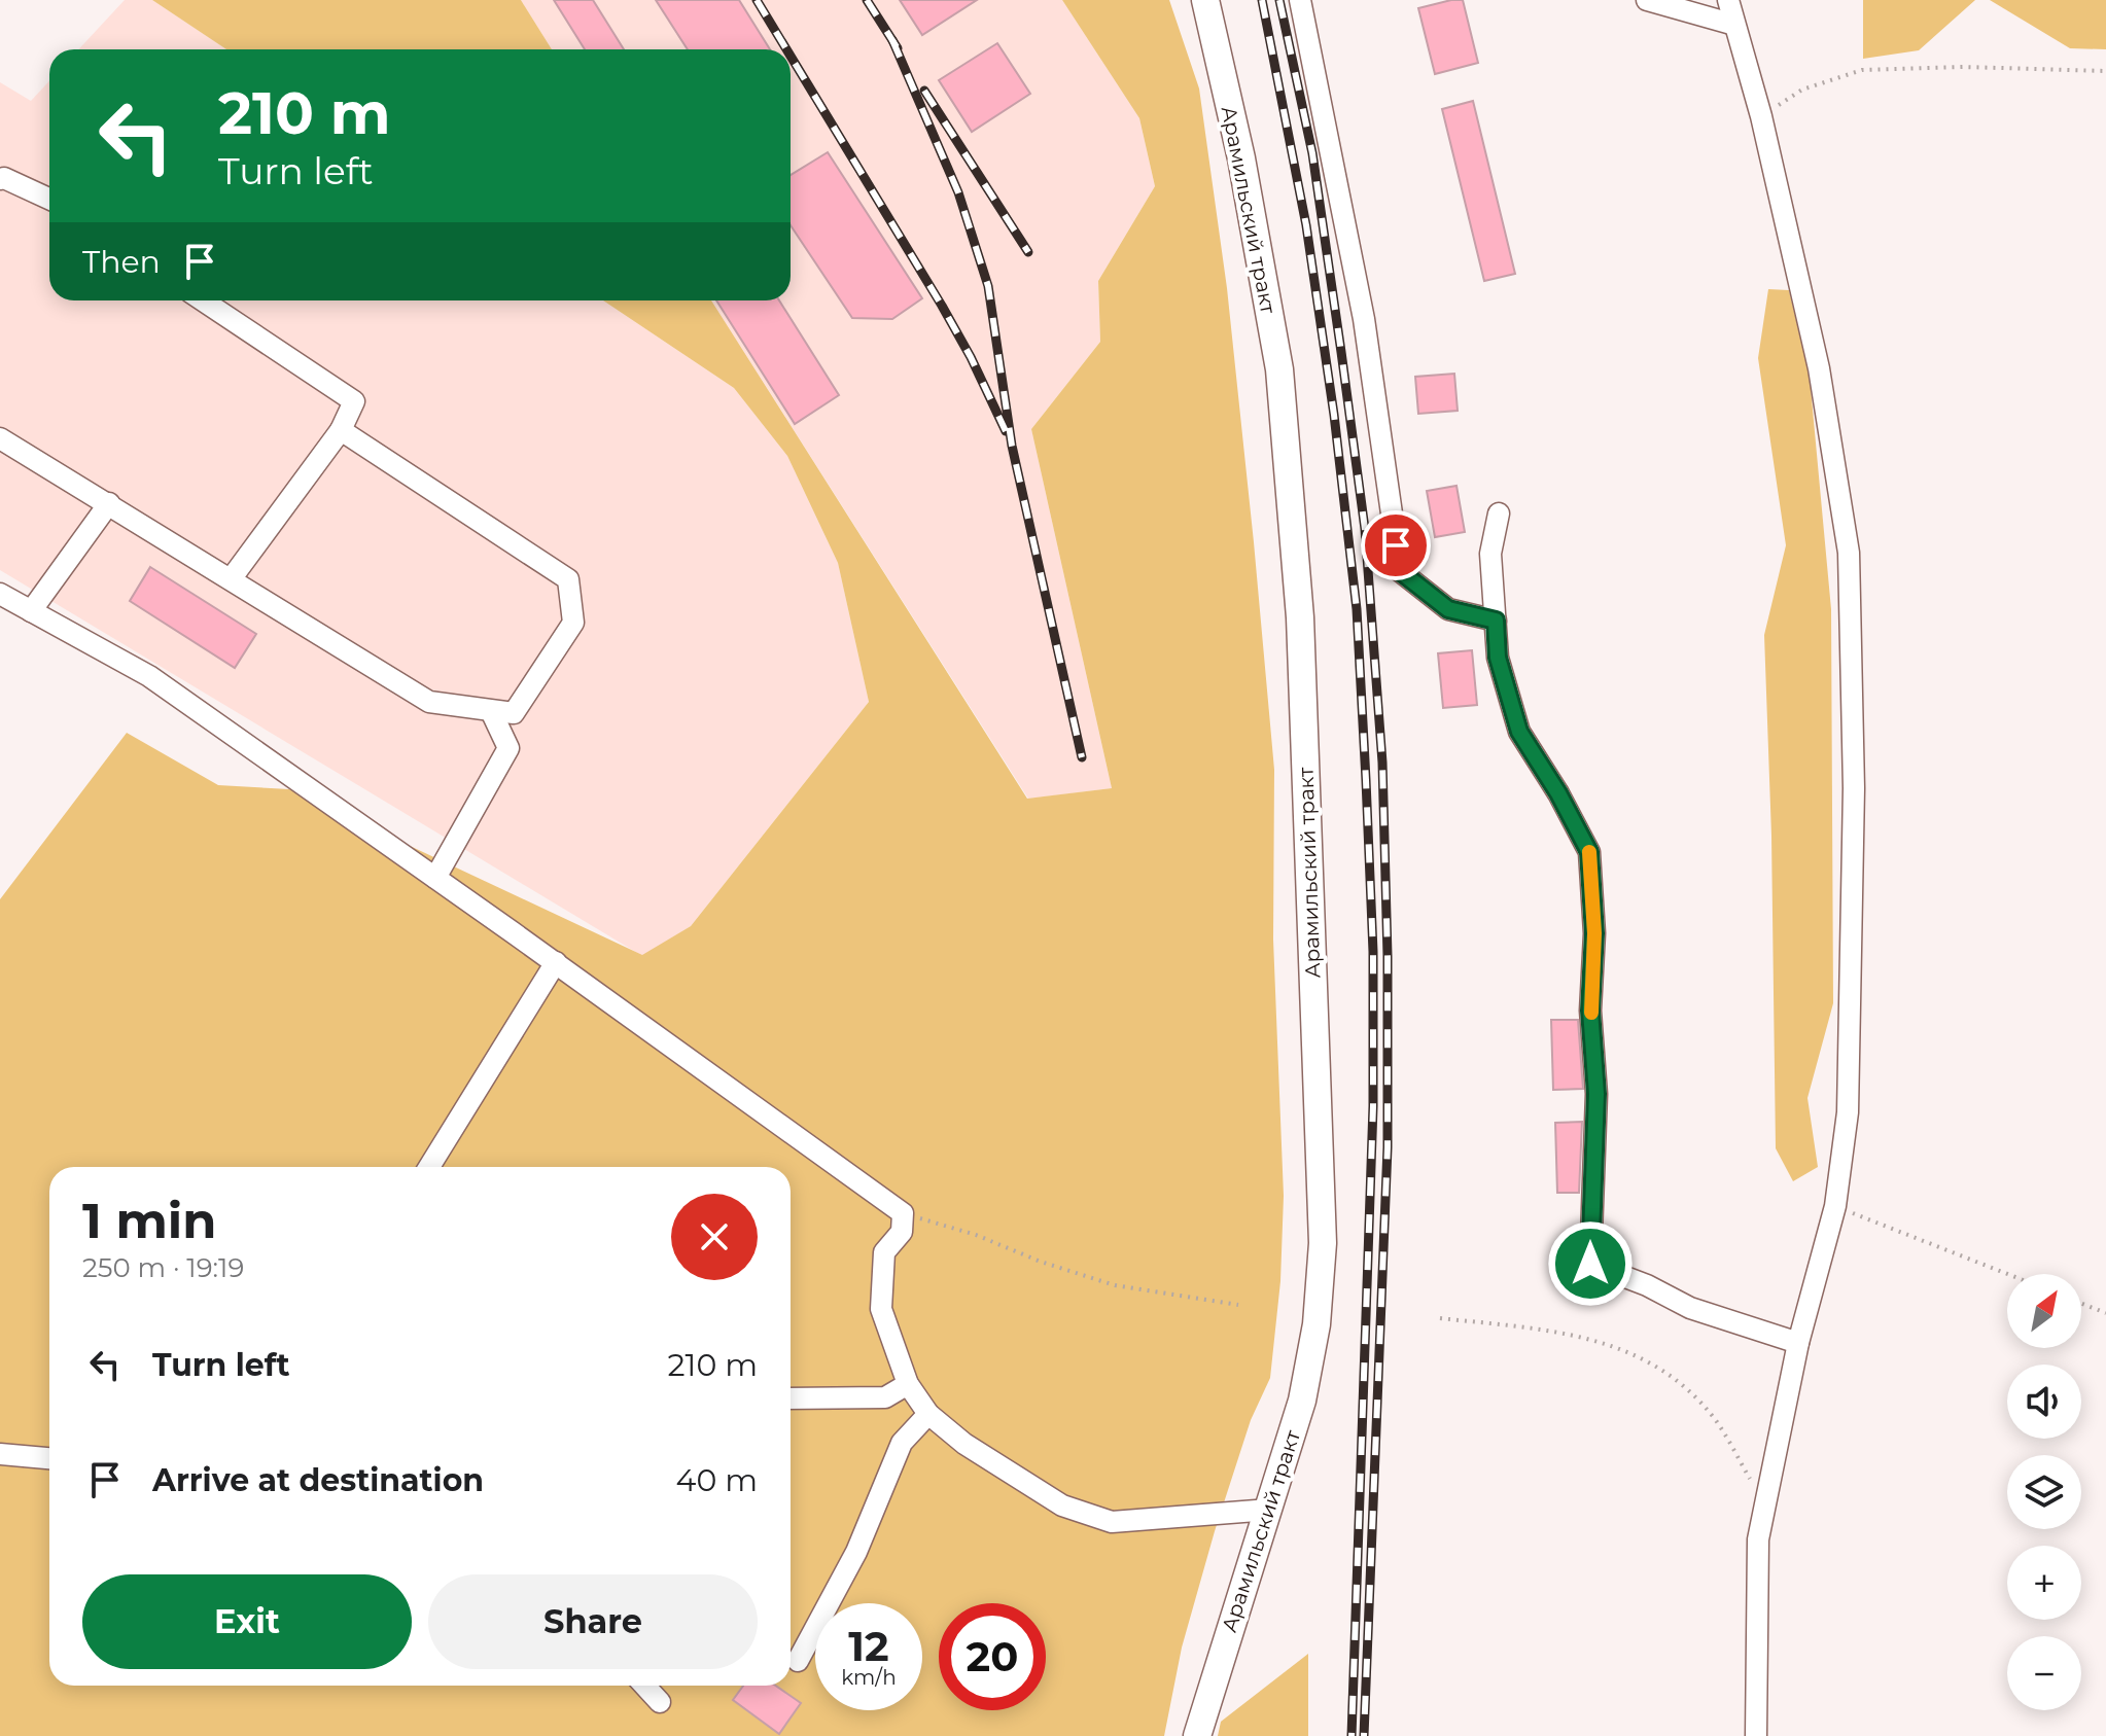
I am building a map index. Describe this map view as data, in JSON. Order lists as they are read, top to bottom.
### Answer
{
  "streets": {
    "main road": ["Арамильский тракт"]
  },
  "north": "top right",
  "page": {
    "turn": ["210 m", "Turn left"],
    "then": "Then",
    "heading": ["1 min", "250 m · 19:19"],
    "map_buttons": ["+", "−"],
    "list": [
      {
        "name": "Turn left",
        "value": "210 m"
      },
      {
        "name": "Arrive at destination",
        "value": "40 m"
      }
    ],
    "buttons": ["Exit", "Share"],
    "speed": "12 km/h",
    "limit": "20"
  }
}
